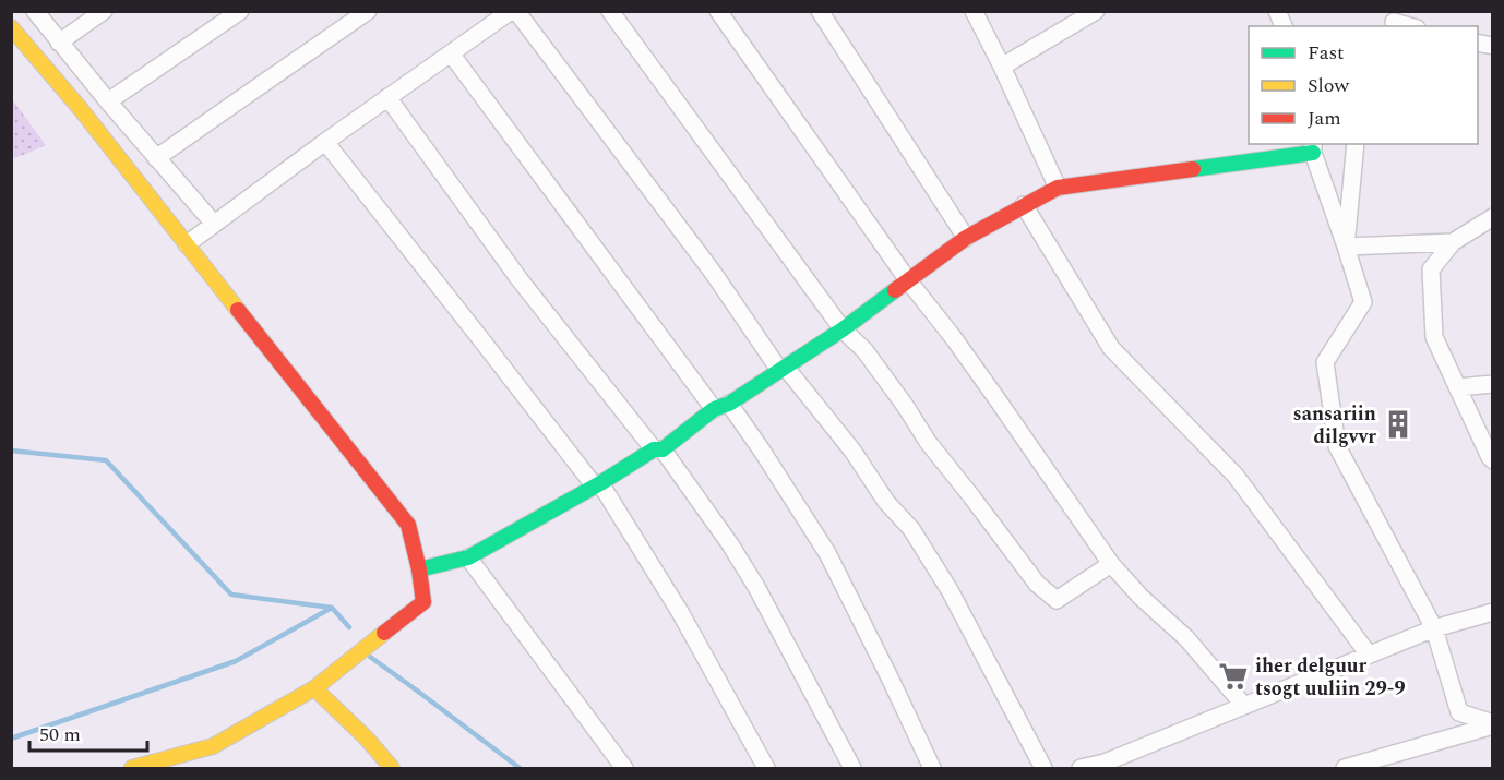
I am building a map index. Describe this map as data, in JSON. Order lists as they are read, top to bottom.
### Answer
{
  "places": {
    "building": ["sansariin dilgvvr"],
    "supermarket": ["iher delguur tsogt uuliin 29-9"]
  },
  "legend": ["Fast", "Slow", "Jam"],
  "scale_bar": "50 m"
}
